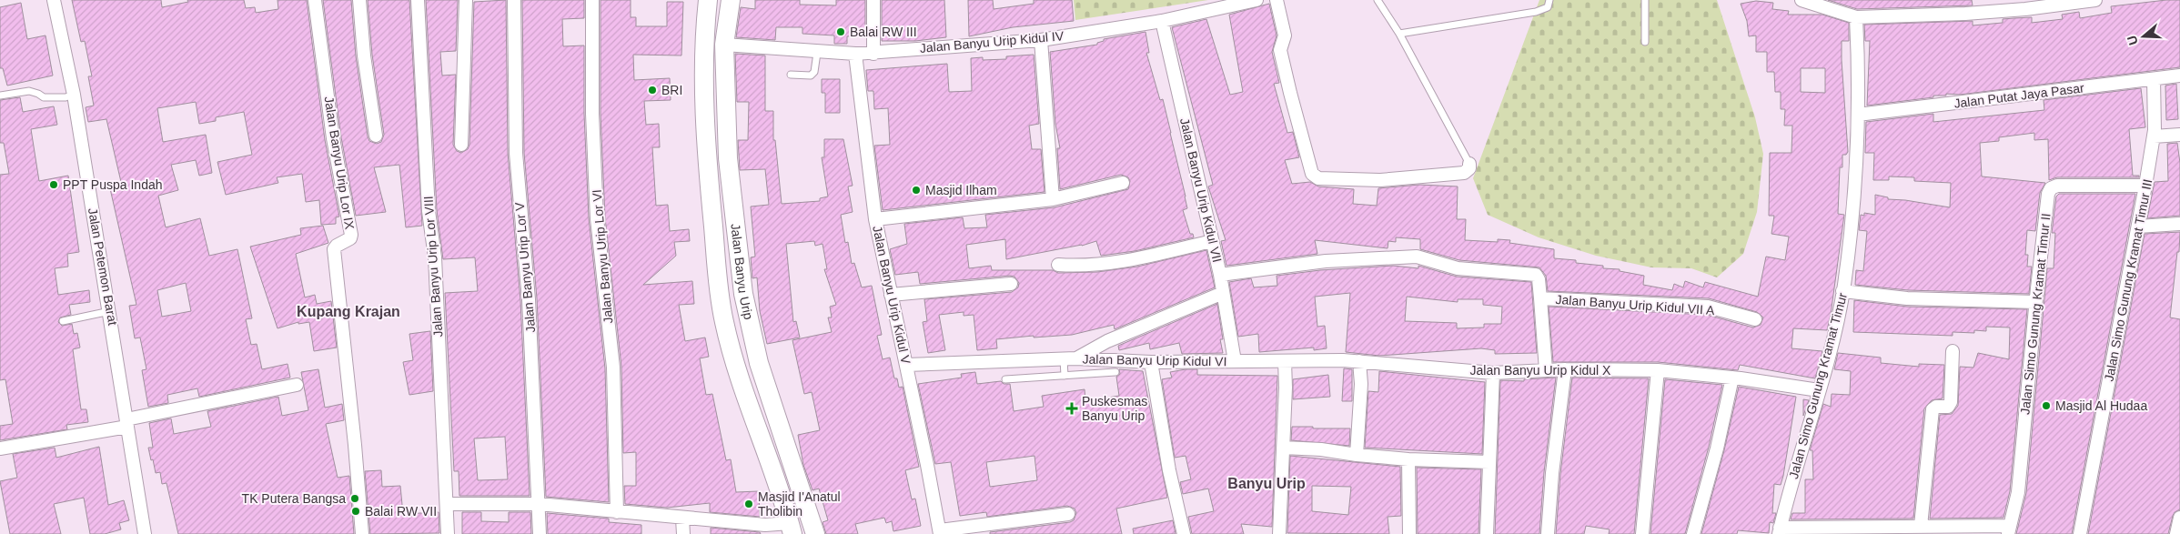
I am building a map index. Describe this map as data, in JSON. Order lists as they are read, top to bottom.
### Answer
{
  "streets": {
    "main road": ["Jalan Banyu Urip"],
    "street": [
      "Jalan Banyu Urip Kidul IV",
      "Jalan Putat Jaya Pasar",
      "Jalan Banyu Urip Lor IX",
      "Jalan Banyu Urip Kidul VII",
      "Jalan Banyu Urip Lor VI",
      "Jalan Petemon Barat",
      "Jalan Banyu Urip Lor VIII",
      "Jalan Banyu Urip Lor V",
      "Jalan Simo Gunung Kramat Timur III",
      "Jalan Banyu Urip Kidul V",
      "Jalan Banyu Urip Kidul VII A",
      "Jalan Simo Gunung Kramat Timur II",
      "Jalan Banyu Urip Kidul VI",
      "Jalan Banyu Urip Kidul X",
      "Jalan Simo Gunung Kramat Timur"
    ]
  },
  "crossings": [
    ["Jalan Banyu Urip Kidul IV", "Jalan Banyu Urip Kidul VII"],
    ["Jalan Banyu Urip Kidul IV", "Jalan Banyu Urip"],
    ["Jalan Banyu Urip Kidul IV", "Jalan Banyu Urip Kidul V"],
    ["Jalan Putat Jaya Pasar", "Jalan Simo Gunung Kramat Timur III"],
    ["Jalan Putat Jaya Pasar", "Jalan Simo Gunung Kramat Timur"],
    ["Jalan Banyu Urip Kidul VII", "Jalan Banyu Urip Kidul VII A"],
    ["Jalan Banyu Urip Kidul VII", "Jalan Banyu Urip Kidul VI"],
    ["Jalan Banyu Urip Kidul VII", "Jalan Banyu Urip Kidul X"],
    ["Jalan Simo Gunung Kramat Timur III", "Jalan Simo Gunung Kramat Timur II"],
    ["Jalan Banyu Urip Kidul V", "Jalan Banyu Urip Kidul VI"],
    ["Jalan Banyu Urip Kidul VII A", "Jalan Banyu Urip Kidul X"],
    ["Jalan Banyu Urip Kidul VI", "Jalan Banyu Urip Kidul X"],
    ["Jalan Banyu Urip Kidul X", "Jalan Simo Gunung Kramat Timur"]
  ],
  "districts": ["Kupang Krajan", "Banyu Urip"],
  "places": {
    "other": [
      "Balai RW III",
      "BRI",
      "PPT Puspa Indah",
      "Masjid Ilham",
      "Masjid Al Hudaa",
      "TK Putera Bangsa",
      "Masjid I'Anatul Tholibin",
      "Balai RW VII"
    ],
    "health": ["Puskesmas Banyu Urip"]
  },
  "north": "left"
}
